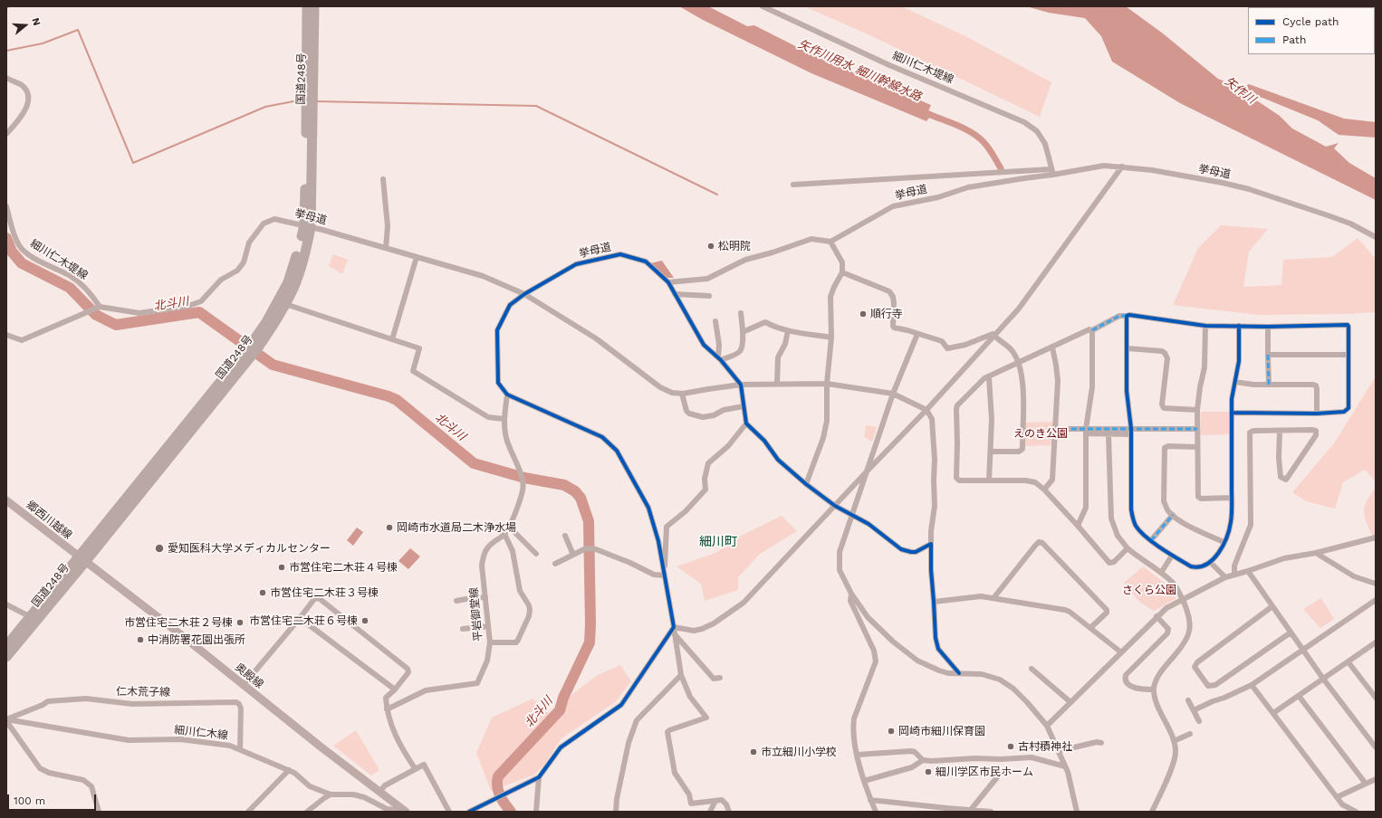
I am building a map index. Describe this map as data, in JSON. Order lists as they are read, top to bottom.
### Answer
{
  "streets": {
    "highway": ["国道248号"],
    "street": [
      "細川仁木堤線",
      "挙母道",
      "郷西川越線",
      "平岩御堂線",
      "奥殿線",
      "仁木荒子線",
      "細川仁木線"
    ]
  },
  "crossings": [
    ["細川仁木堤線", "挙母道"],
    ["国道248号", "挙母道"],
    ["国道248号", "郷西川越線"],
    ["国道248号", "奥殿線"],
    ["郷西川越線", "奥殿線"],
    ["奥殿線", "細川仁木線"],
    ["仁木荒子線", "細川仁木線"]
  ],
  "districts": ["細川町"],
  "water": ["矢作川用水 細川幹線水路", "矢作川", "北斗川"],
  "parks": ["えのき公園", "さくら公園"],
  "places": [
    "松明院",
    "順行寺",
    "岡崎市水道局二木浄水場",
    "愛知医科大学メディカルセンター",
    "市営住宅二木荘４号棟",
    "市営住宅二木荘３号棟",
    "市営住宅二木荘６号棟",
    "市営住宅二木荘２号棟",
    "中消防署花園出張所",
    "岡崎市細川保育園",
    "古村積神社",
    "市立細川小学校",
    "細川学区市民ホーム"
  ],
  "legend": ["Cycle path", "Path"],
  "scale_bar": "100 m",
  "north": "right"
}
